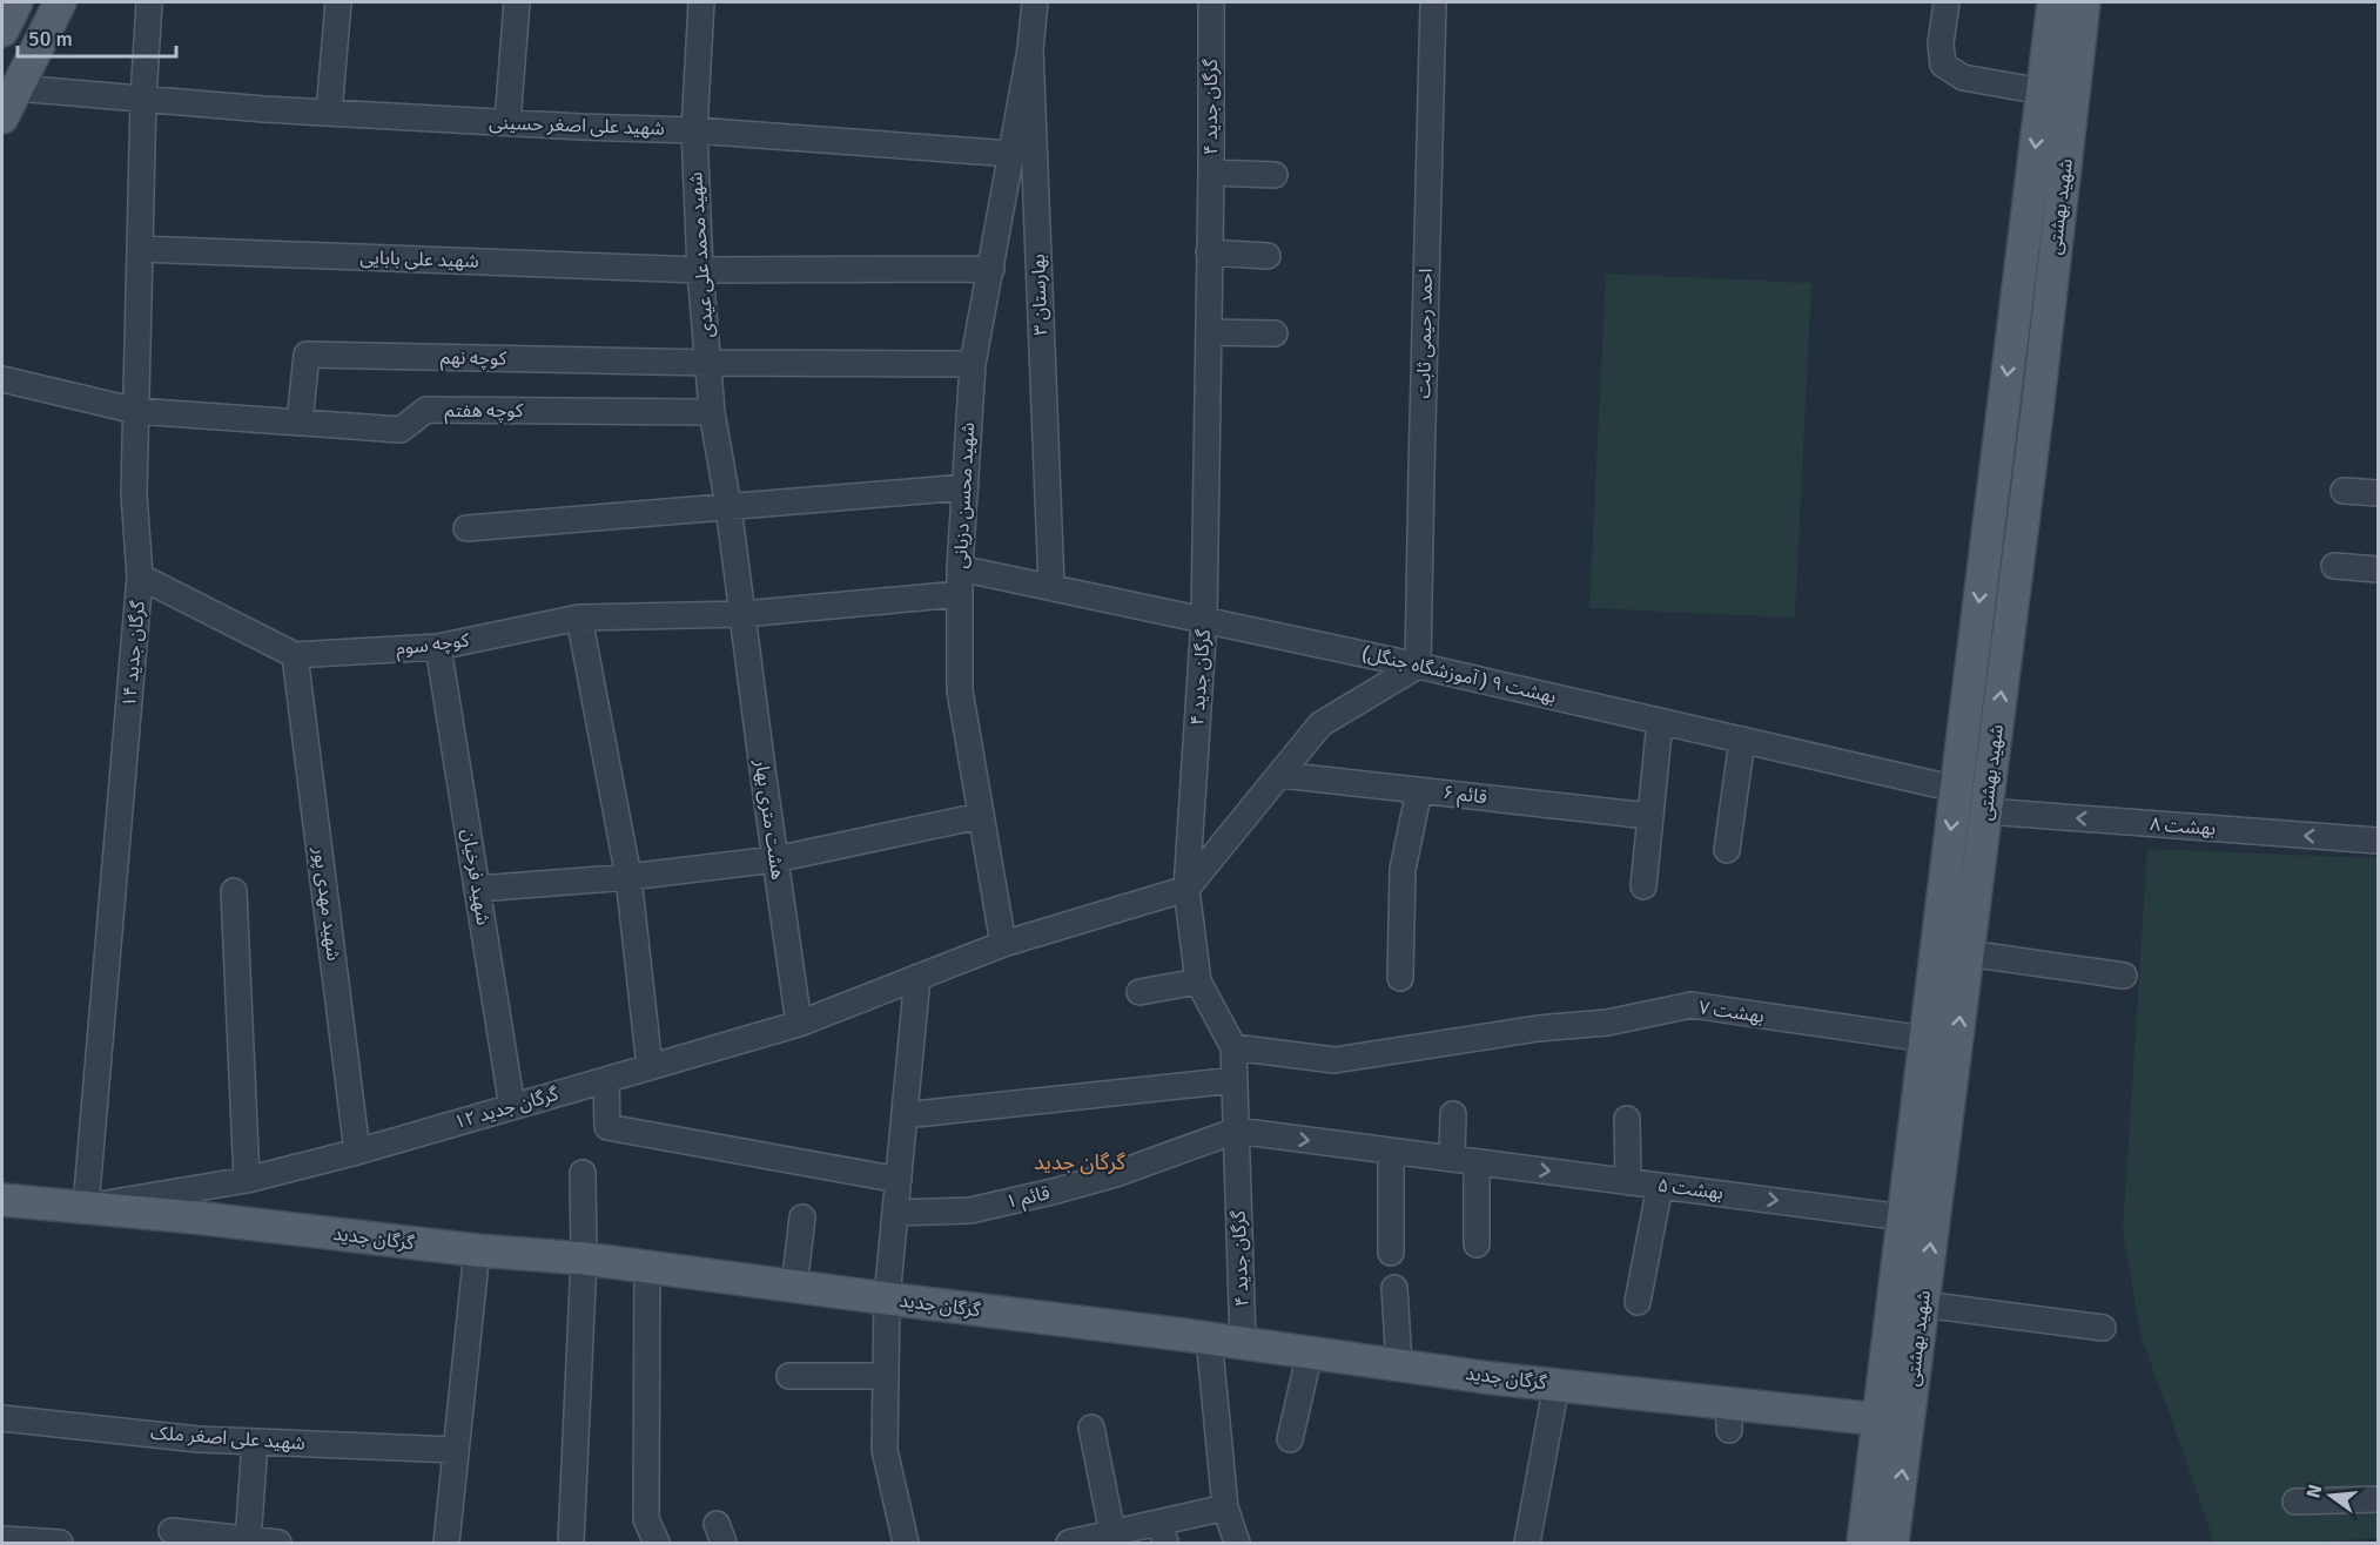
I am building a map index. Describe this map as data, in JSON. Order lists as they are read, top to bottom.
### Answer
{
  "streets": {
    "main road": ["شهید بهشتی", "گرگان جدید"],
    "street": [
      "گرگان جدید ۴",
      "شهید علی اصغر حسینی",
      "شهید محمد علی عیدی",
      "شهید علی بابایی",
      "بهارستان ۳",
      "احمد رحیمی ثابت",
      "کوچه نهم",
      "کوچه هفتم",
      "شهید محسن دزیانی",
      "کوچه سوم",
      "گرگان جدید ۱۴",
      "بهشت ۹ ( آموزشگاه جنگل)",
      "قائم ۶",
      "هشت متری بهار",
      "۸ بهشت",
      "شهید فرخیان",
      "شهید مهدی پور",
      "بهشت ۷",
      "گرگان جدید ۱۲",
      "بهشت ۵",
      "۱ قائم",
      "شهید علی اصغر ملک"
    ]
  },
  "crossings": [
    ["گرگان جدید ۴", "بهشت ۹ ( آموزشگاه جنگل)"],
    ["گرگان جدید ۴", "بهشت ۷"],
    ["گرگان جدید ۴", "گرگان جدید ۱۲"],
    ["گرگان جدید ۴", "بهشت ۵"],
    ["گرگان جدید ۴", "۱ قائم"],
    ["گرگان جدید ۴", "گرگان جدید"],
    ["شهید علی اصغر حسینی", "شهید محمد علی عیدی"],
    ["شهید علی اصغر حسینی", "شهید محسن دزیانی"],
    ["شهید علی اصغر حسینی", "گرگان جدید ۱۴"],
    ["شهید بهشتی", "بهشت ۹ ( آموزشگاه جنگل)"],
    ["شهید بهشتی", "۸ بهشت"],
    ["شهید بهشتی", "بهشت ۷"],
    ["شهید بهشتی", "بهشت ۵"],
    ["شهید بهشتی", "گرگان جدید"],
    ["شهید محمد علی عیدی", "شهید علی بابایی"],
    ["شهید محمد علی عیدی", "کوچه نهم"],
    ["شهید محمد علی عیدی", "کوچه هفتم"],
    ["شهید محمد علی عیدی", "هشت متری بهار"],
    ["شهید علی بابایی", "شهید محسن دزیانی"],
    ["شهید علی بابایی", "گرگان جدید ۱۴"],
    ["بهارستان ۳", "شهید محسن دزیانی"],
    ["بهارستان ۳", "بهشت ۹ ( آموزشگاه جنگل)"],
    ["احمد رحیمی ثابت", "بهشت ۹ ( آموزشگاه جنگل)"],
    ["کوچه نهم", "کوچه هفتم"],
    ["کوچه هفتم", "گرگان جدید ۱۴"],
    ["شهید محسن دزیانی", "کوچه سوم"],
    ["شهید محسن دزیانی", "بهشت ۹ ( آموزشگاه جنگل)"],
    ["شهید محسن دزیانی", "گرگان جدید ۱۲"],
    ["کوچه سوم", "هشت متری بهار"],
    ["کوچه سوم", "شهید فرخیان"],
    ["کوچه سوم", "شهید مهدی پور"],
    ["گرگان جدید ۱۴", "گرگان جدید ۱۲"],
    ["گرگان جدید ۱۴", "گرگان جدید"],
    ["هشت متری بهار", "گرگان جدید ۱۲"],
    ["شهید فرخیان", "گرگان جدید ۱۲"],
    ["شهید مهدی پور", "گرگان جدید ۱۲"],
    ["گرگان جدید ۱۲", "گرگان جدید"],
    ["بهشت ۵", "۱ قائم"]
  ],
  "one_way": ["بهشت ۵"],
  "districts": ["گرگان جدید"],
  "scale_bar": "50 m",
  "north": "left"
}
